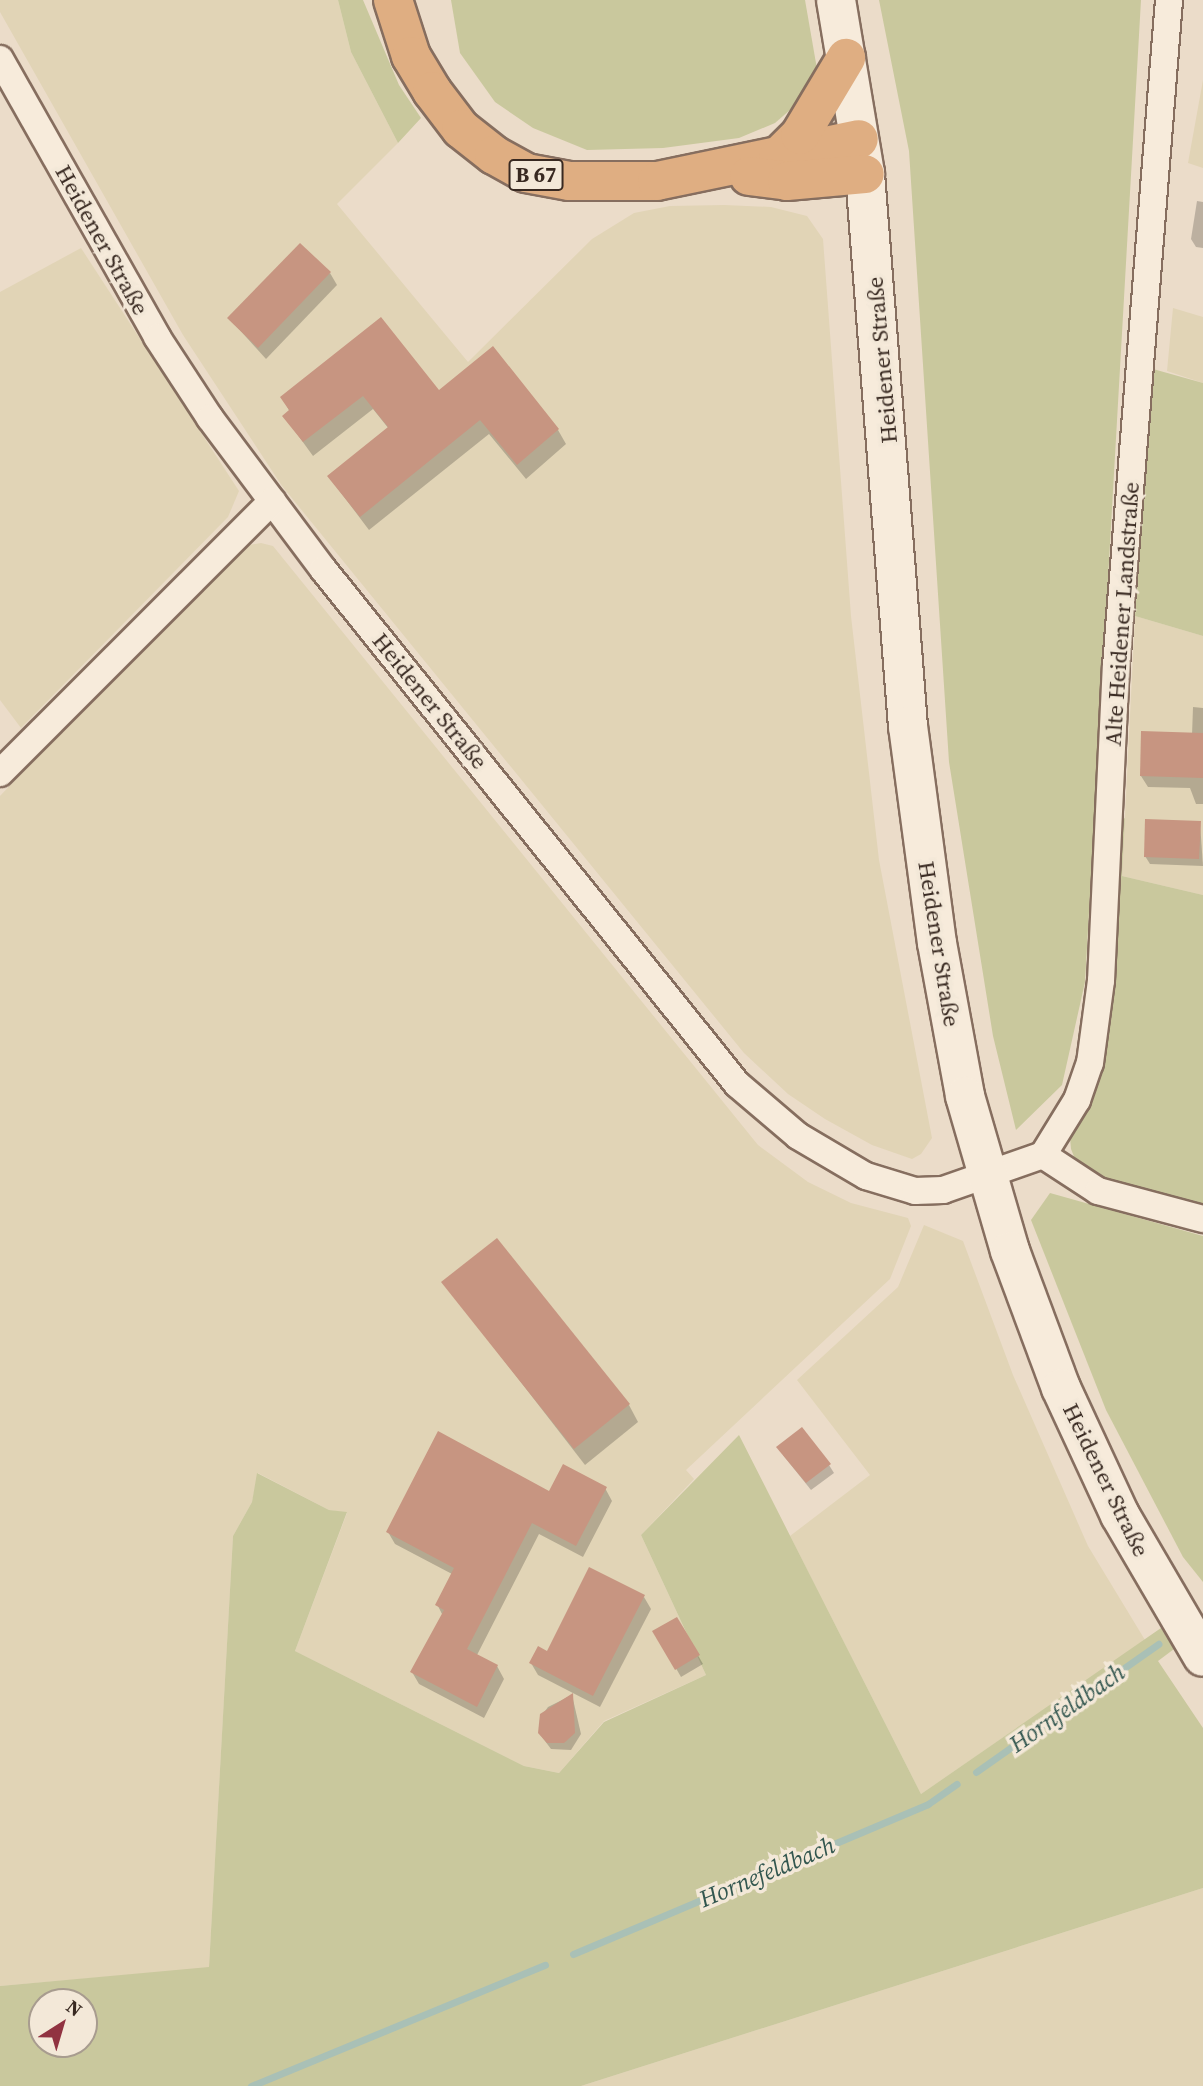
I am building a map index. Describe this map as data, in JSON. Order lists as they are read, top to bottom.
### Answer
{
  "streets": {
    "highway": ["B 67"],
    "main road": ["Heidener Straße"],
    "street": ["Alte Heidener Landstraße"]
  },
  "water": ["Hornfeldbach", "Hornefeldbach"],
  "north": "top right"
}
